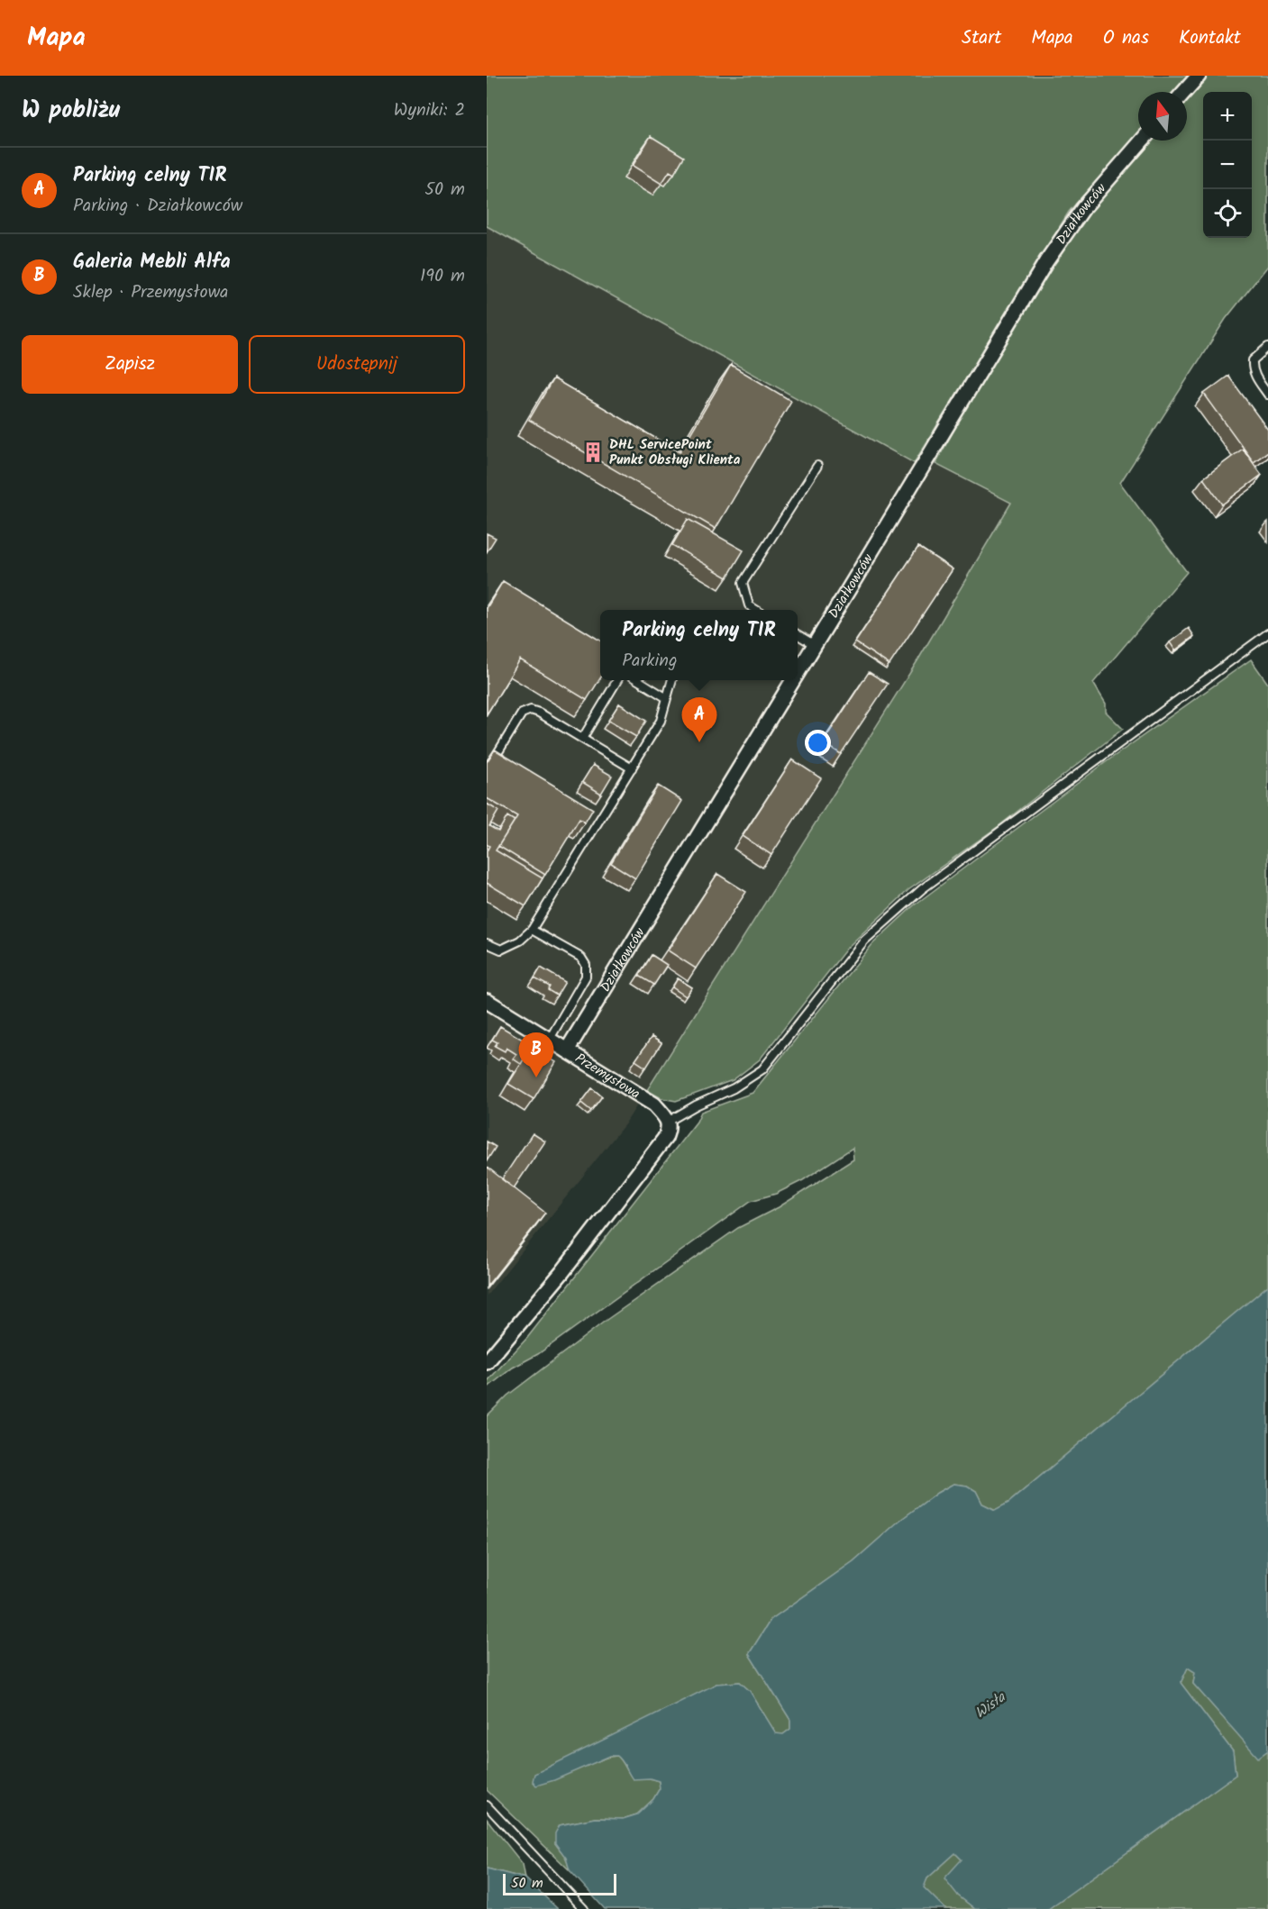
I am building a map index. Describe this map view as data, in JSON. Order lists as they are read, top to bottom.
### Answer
{
  "streets": {
    "street": ["Działkowców", "Przemysłowa"]
  },
  "crossings": [
    ["Działkowców", "Przemysłowa"]
  ],
  "water": ["Wisła"],
  "places": {
    "building": ["DHL ServicePoint Punkt Obsługi Klienta"]
  },
  "scale_bar": "50 m",
  "north": "top",
  "page": {
    "header": "Mapa",
    "nav": [
      "Start",
      "Mapa",
      "O nas",
      "Kontakt"
    ],
    "heading": ["W pobliżu", "Wyniki: 2"],
    "map_buttons": ["+", "−"],
    "list": [
      {
        "mark": "A",
        "name": "Parking celny TIR",
        "note": "Parking · Działkowców",
        "value": "50 m"
      },
      {
        "mark": "B",
        "name": "Galeria Mebli Alfa",
        "note": "Sklep · Przemysłowa",
        "value": "190 m"
      }
    ],
    "buttons": ["Zapisz", "Udostępnij"],
    "popup": ["Parking celny TIR", "Parking"],
    "pins": ["A", "B"],
    "scale": "50 m"
  }
}
